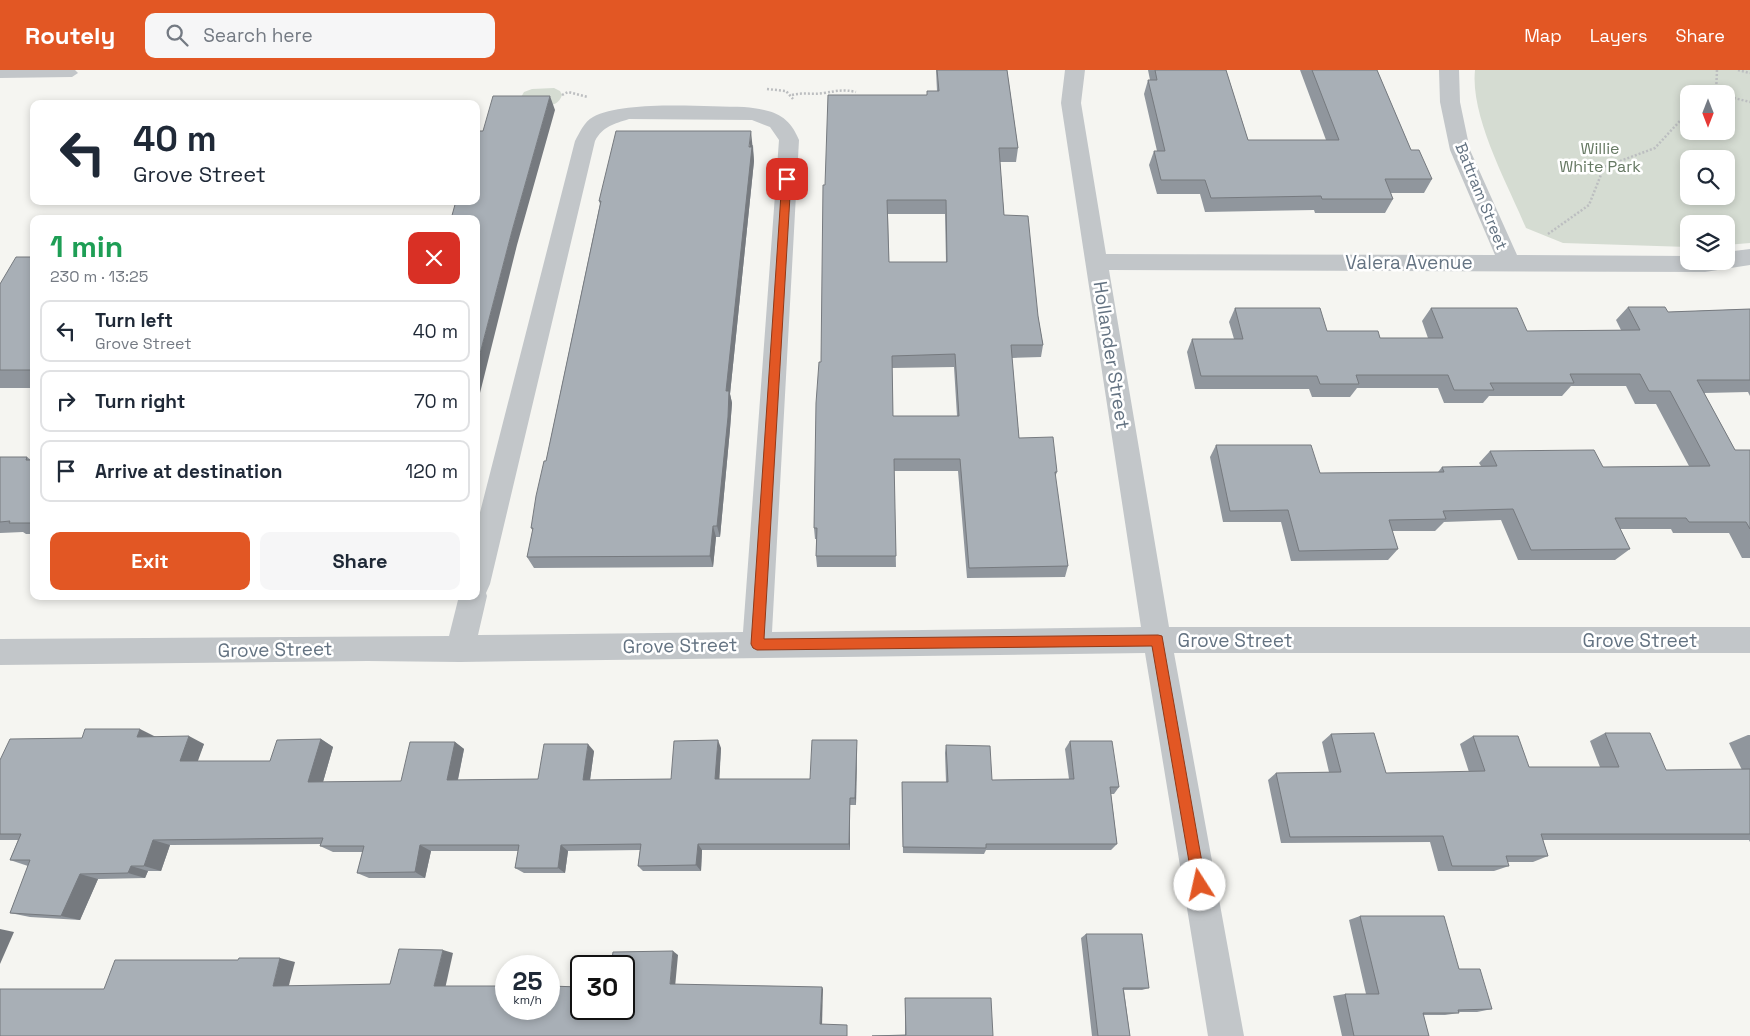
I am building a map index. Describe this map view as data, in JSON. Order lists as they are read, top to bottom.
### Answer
{
  "streets": {
    "street": [
      "Battram Street",
      "Valera Avenue",
      "Hollander Street",
      "Grove Street"
    ]
  },
  "crossings": [
    ["Battram Street", "Valera Avenue"],
    ["Valera Avenue", "Hollander Street"],
    ["Hollander Street", "Grove Street"]
  ],
  "parks": ["Willie White Park"],
  "north": "bottom",
  "page": {
    "header": "Routely",
    "search": "Search here",
    "nav": ["Map", "Layers", "Share"],
    "turn": ["40 m", "Grove Street"],
    "heading": ["1 min", "230 m · 13:25"],
    "list": [
      {
        "name": "Turn left",
        "note": "Grove Street",
        "value": "40 m"
      },
      {
        "name": "Turn right",
        "value": "70 m"
      },
      {
        "name": "Arrive at destination",
        "value": "120 m"
      }
    ],
    "buttons": ["Exit", "Share"],
    "speed": "25 km/h",
    "limit": "30"
  }
}
